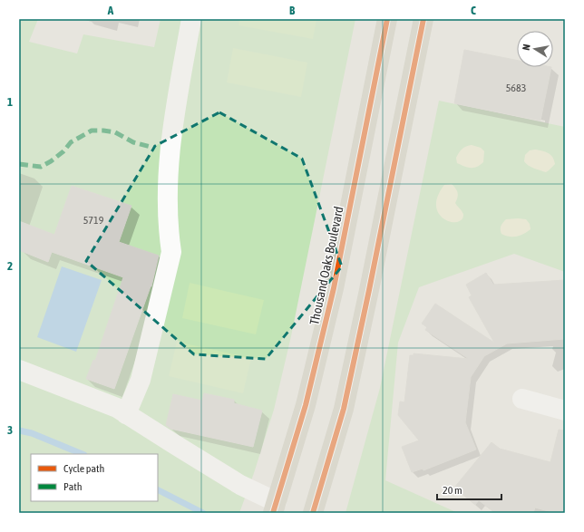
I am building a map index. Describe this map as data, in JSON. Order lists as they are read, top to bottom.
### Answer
{
  "streets": {
    "main road": ["Thousand Oaks Boulevard"]
  },
  "house_numbers": ["5683", "5719"],
  "legend": ["Cycle path", "Path"],
  "scale_bar": "20 m",
  "north": "left",
  "grid": {
    "columns": ["A", "B", "C"],
    "rows": ["1", "2", "3"]
  }
}
